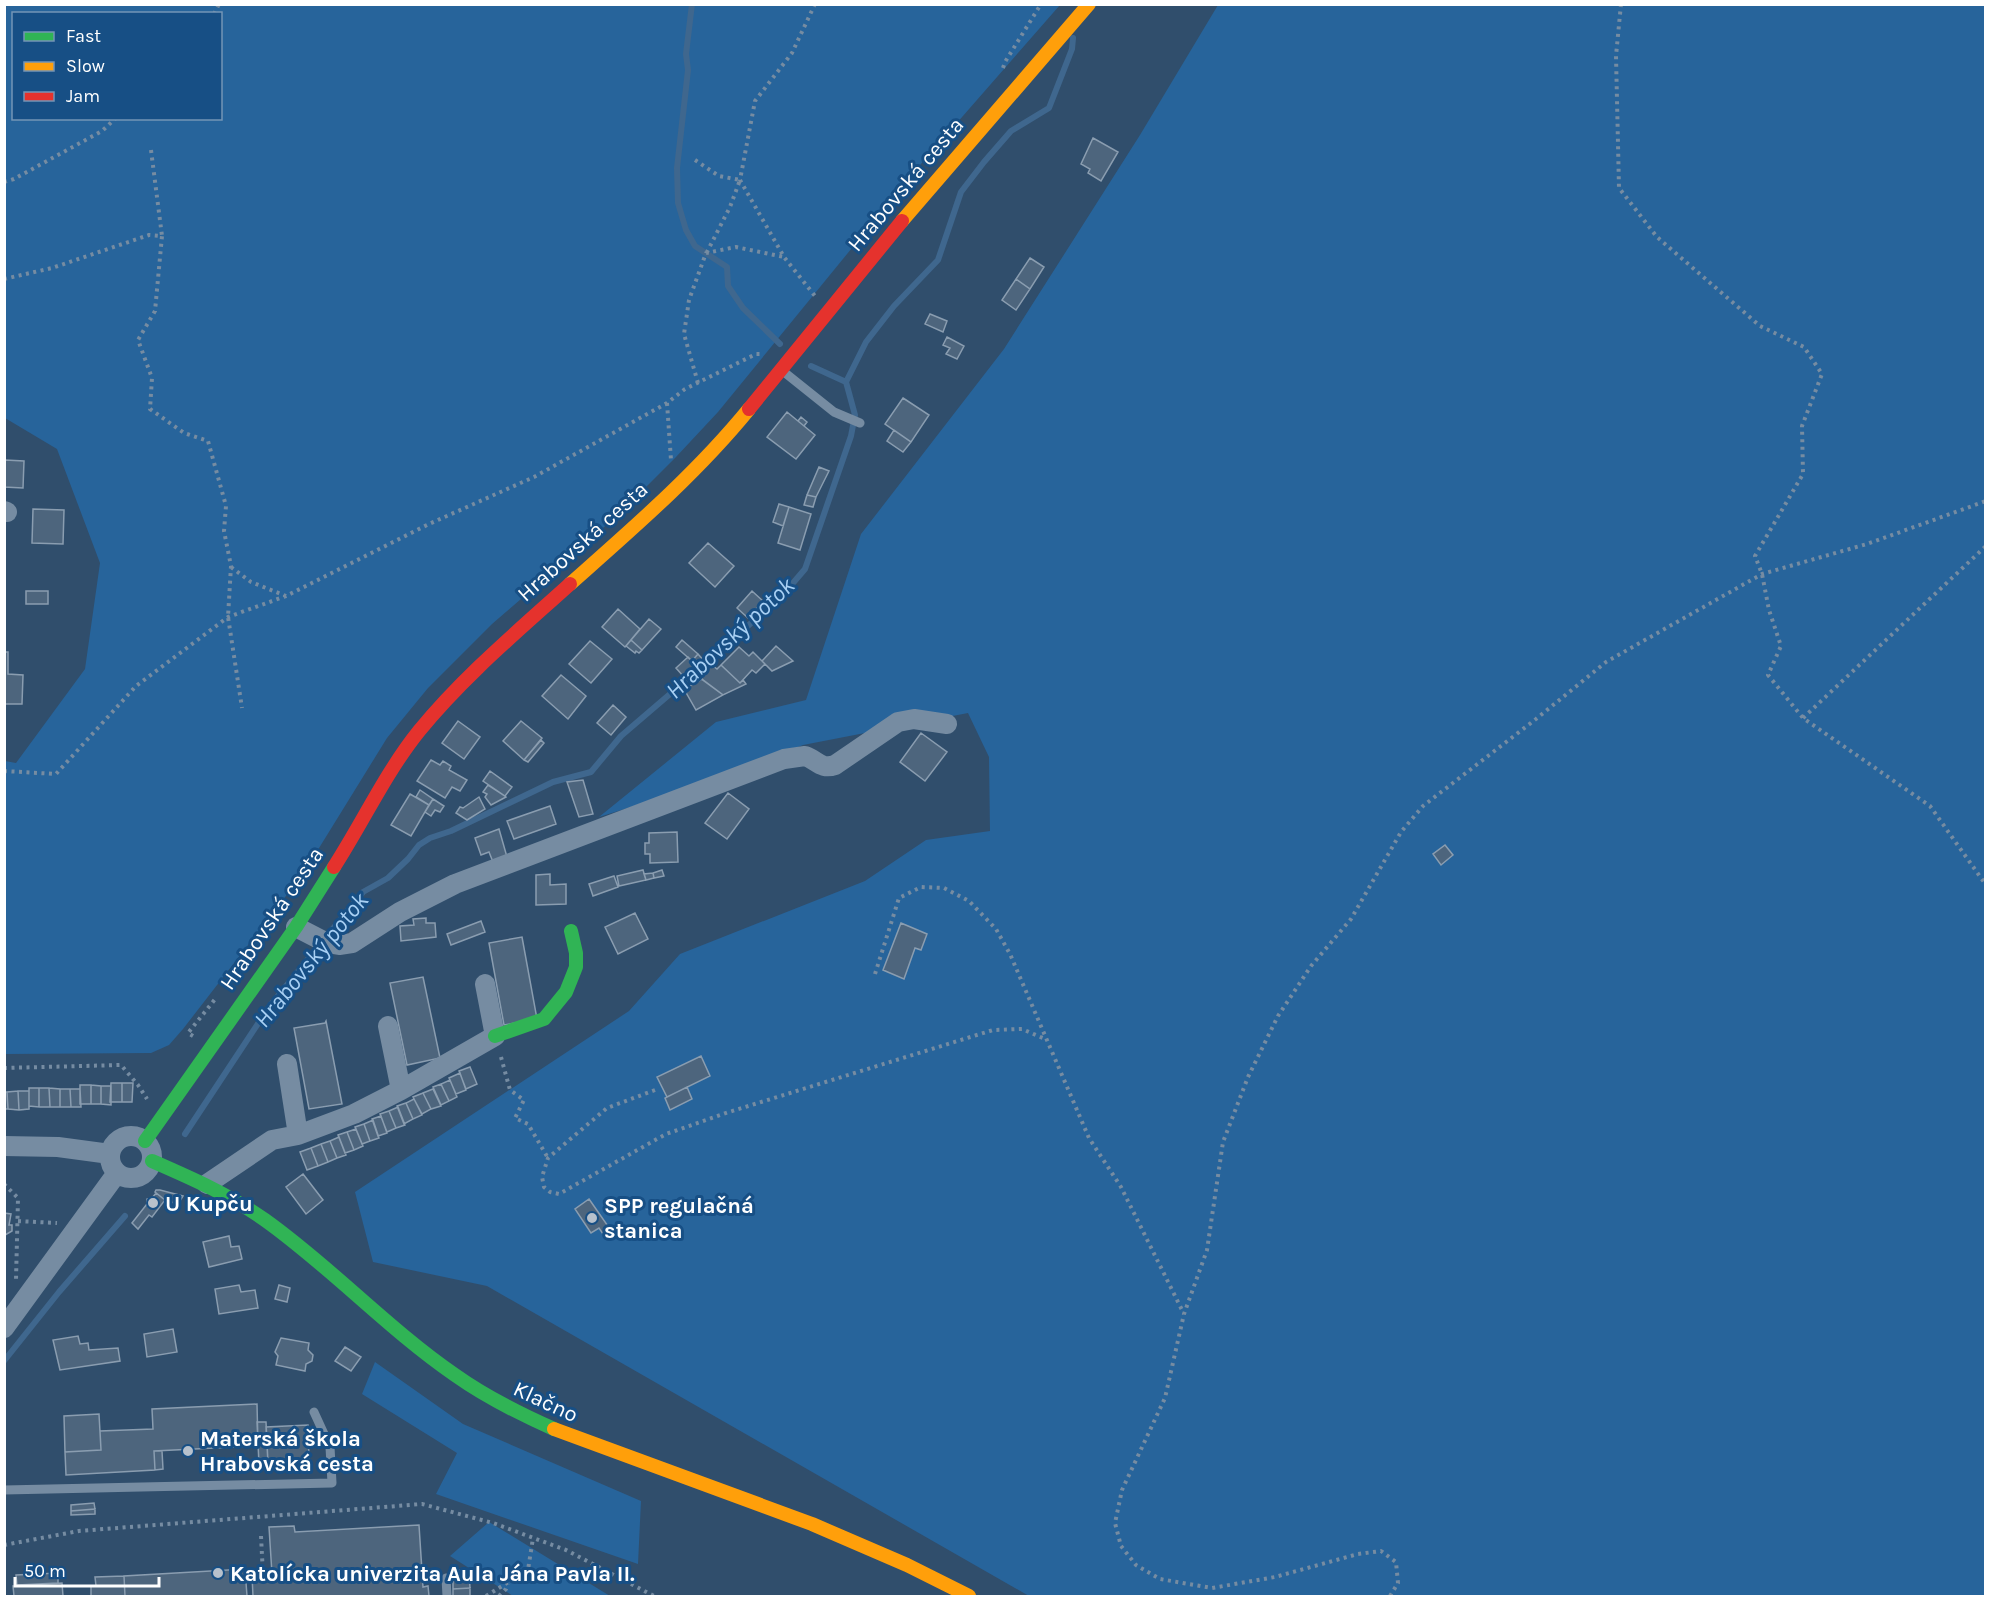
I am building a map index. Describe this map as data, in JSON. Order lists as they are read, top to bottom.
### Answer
{
  "streets": {
    "street": ["Hrabovská cesta", "Klačno"]
  },
  "crossings": [
    ["Hrabovská cesta", "Klačno"]
  ],
  "water": ["Hrabovský potok"],
  "places": [
    "U Kupču",
    "SPP regulačná stanica",
    "Materská škola Hrabovská cesta",
    "Katolícka univerzita Aula Jána Pavla II."
  ],
  "legend": ["Fast", "Slow", "Jam"],
  "scale_bar": "50 m"
}
